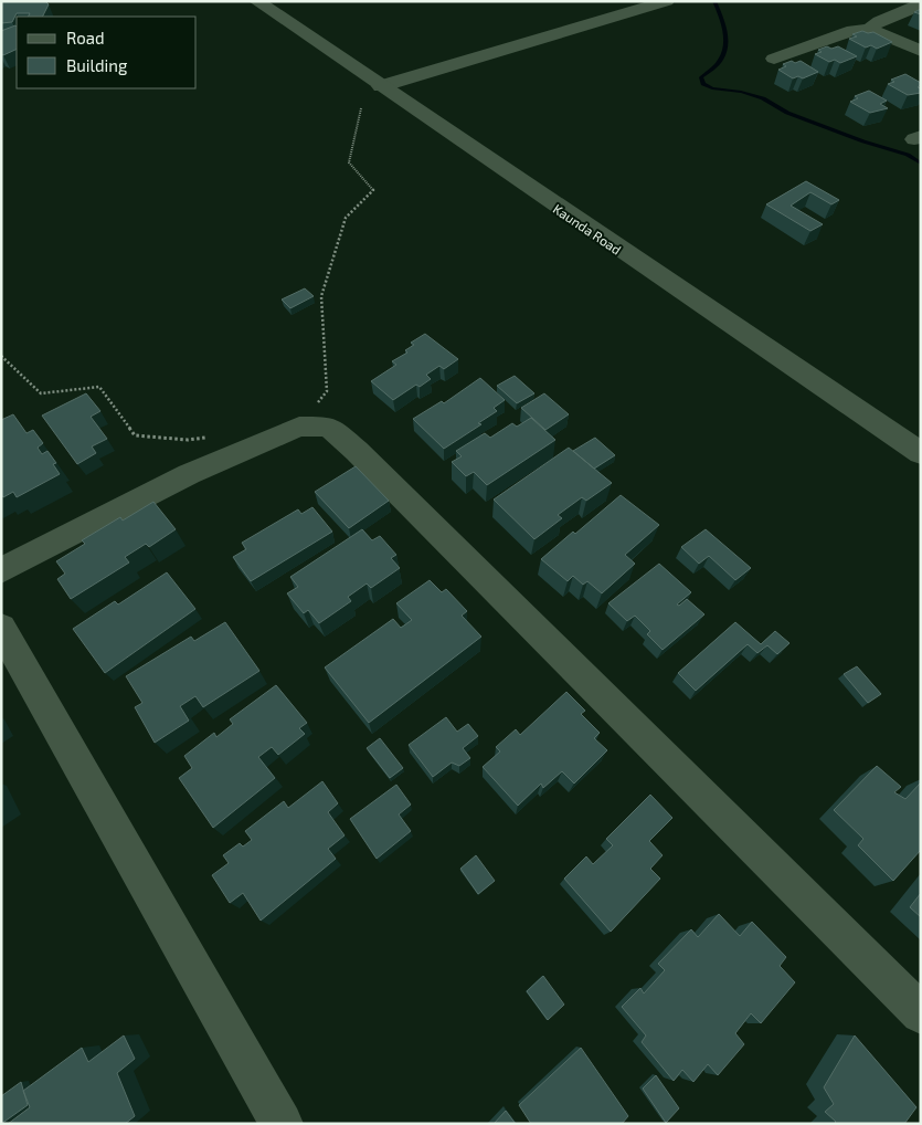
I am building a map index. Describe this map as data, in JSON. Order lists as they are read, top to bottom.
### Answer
{
  "streets": {
    "street": ["Kaunda Road"]
  },
  "legend": ["Road", "Building"]
}
